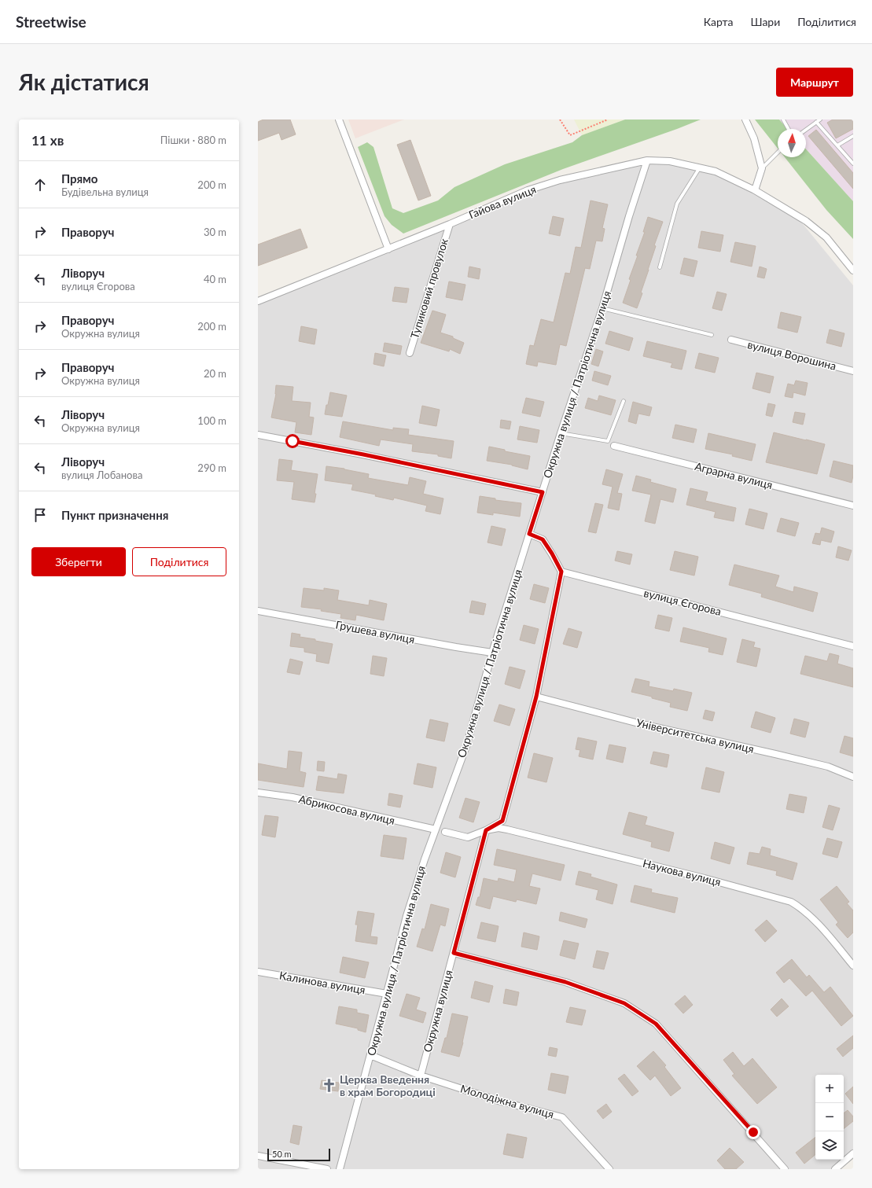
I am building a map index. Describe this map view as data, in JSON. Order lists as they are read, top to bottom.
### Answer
{
  "streets": {
    "street": [
      "Гайова вулиця",
      "Тупиковий провулок",
      "вулиця Ворошина",
      "Окружна вулиця / Патріотична вулиця",
      "Аграрна вулиця",
      "вулиця Єгорова",
      "Грушева вулиця",
      "Університетська вулиця",
      "Абрикосова вулиця",
      "Наукова вулиця",
      "Калинова вулиця",
      "Окружна вулиця",
      "Молодіжна вулиця"
    ]
  },
  "crossings": [
    ["Гайова вулиця", "Тупиковий провулок"],
    ["Гайова вулиця", "Окружна вулиця / Патріотична вулиця"],
    ["Окружна вулиця / Патріотична вулиця", "Грушева вулиця"],
    ["Окружна вулиця / Патріотична вулиця", "Абрикосова вулиця"],
    ["Окружна вулиця / Патріотична вулиця", "Калинова вулиця"],
    ["Окружна вулиця / Патріотична вулиця", "Молодіжна вулиця"],
    ["Наукова вулиця", "Окружна вулиця"],
    ["Окружна вулиця", "Молодіжна вулиця"]
  ],
  "places": {
    "church": ["Церква Введення в храм Богородиці"]
  },
  "scale_bar": "50 m",
  "north": "top",
  "page": {
    "header": "Streetwise",
    "nav": ["Карта", "Шари", "Поділитися"],
    "buttons": [
      "Маршрут",
      ["Зберегти", "Поділитися"]
    ],
    "title": "Як дістатися",
    "heading": ["11 хв", "Пішки · 880 m"],
    "list": [
      ["Прямо", "Будівельна вулиця", "200 m"],
      ["Праворуч", "30 m"],
      ["Ліворуч", "вулиця Єгорова", "40 m"],
      ["Праворуч", "Окружна вулиця", "200 m"],
      ["Праворуч", "Окружна вулиця", "20 m"],
      ["Ліворуч", "Окружна вулиця", "100 m"],
      ["Ліворуч", "вулиця Лобанова", "290 m"],
      "Пункт призначення"
    ],
    "map_buttons": ["+", "−"],
    "scale": "50 m"
  }
}
